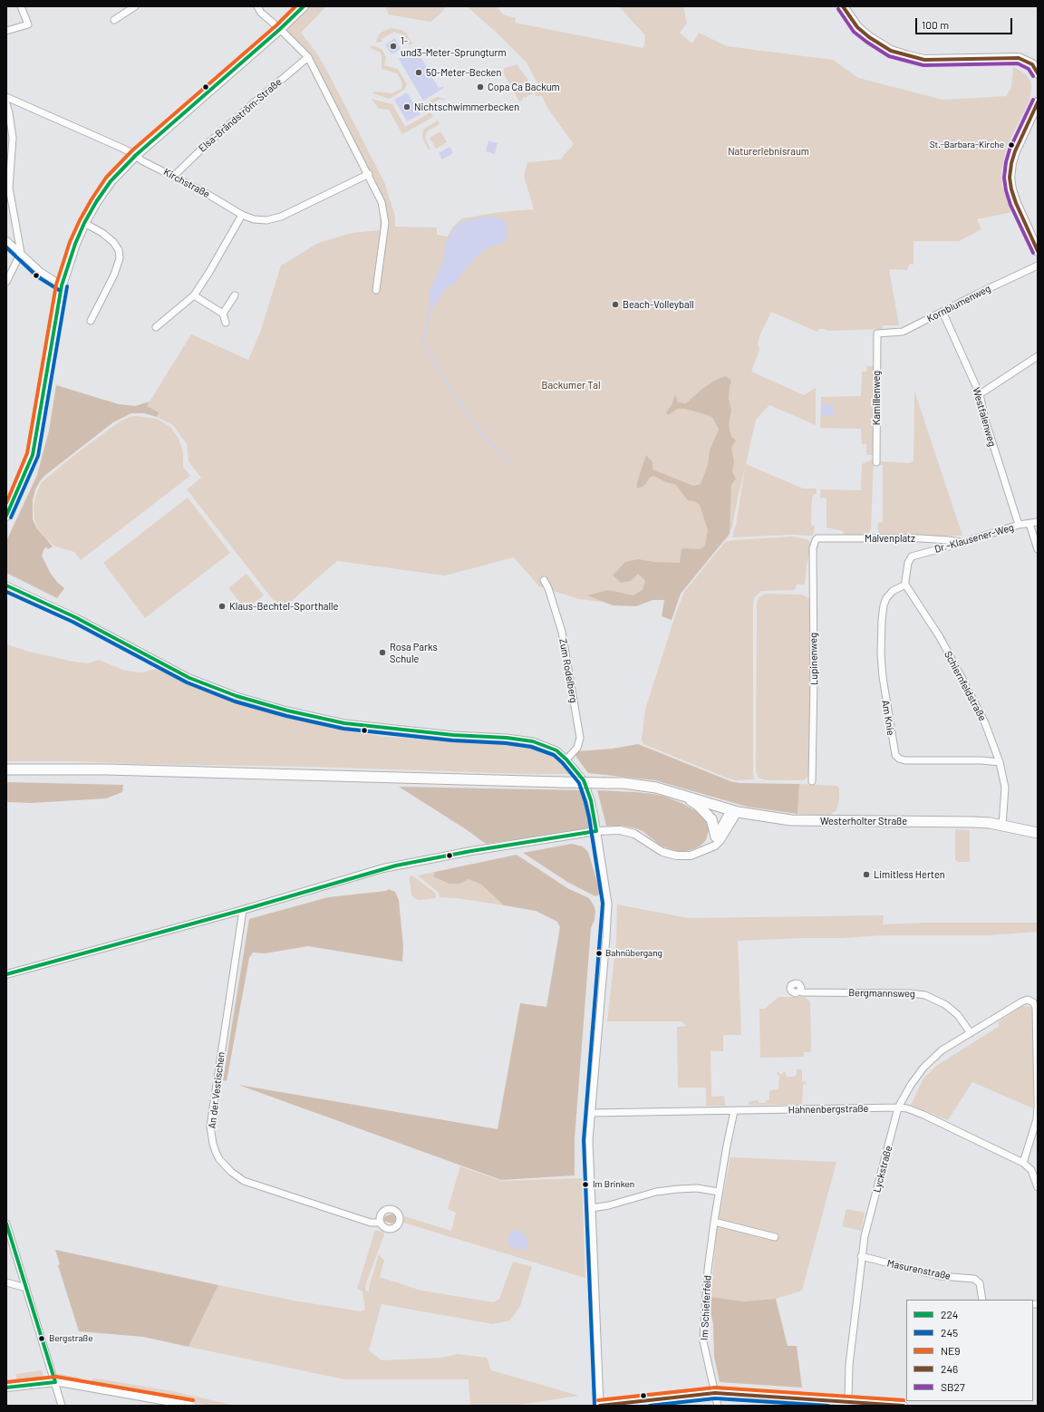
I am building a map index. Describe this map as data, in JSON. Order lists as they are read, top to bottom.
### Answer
{
  "streets": {
    "main road": ["Westerholter Straße"],
    "street": [
      "Elsa-Brändström-Straße",
      "Kirchstraße",
      "Kornblumenweg",
      "Kamillenweg",
      "Westfalenweg",
      "Malvenplatz",
      "Dr.-Klausener-Weg",
      "Lupinenweg",
      "Zum Rodelberg",
      "Schiernfeldstraße",
      "Am Knie",
      "Bergmannsweg",
      "An der Vestischen",
      "Hahnenbergstraße",
      "Lyckstraße",
      "Masurenstraße",
      "Im Schieferfeld"
    ]
  },
  "crossings": [
    ["Elsa-Brändström-Straße", "Kirchstraße"],
    ["Kornblumenweg", "Kamillenweg"],
    ["Kornblumenweg", "Westfalenweg"],
    ["Westfalenweg", "Dr.-Klausener-Weg"],
    ["Malvenplatz", "Dr.-Klausener-Weg"],
    ["Malvenplatz", "Lupinenweg"],
    ["Dr.-Klausener-Weg", "Schiernfeldstraße"],
    ["Dr.-Klausener-Weg", "Am Knie"],
    ["Schiernfeldstraße", "Am Knie"],
    ["Schiernfeldstraße", "Westerholter Straße"],
    ["Bergmannsweg", "Lyckstraße"],
    ["Hahnenbergstraße", "Lyckstraße"],
    ["Hahnenbergstraße", "Im Schieferfeld"],
    ["Lyckstraße", "Masurenstraße"]
  ],
  "parks": ["Naturerlebnisraum", "Backumer Tal"],
  "places": [
    "1- und3-Meter-Sprungturm",
    "50-Meter-Becken",
    "Copa Ca Backum",
    "Nichtschwimmerbecken",
    "St.-Barbara-Kirche",
    "Beach-Volleyball",
    "Klaus-Bechtel-Sporthalle",
    "Rosa Parks Schule",
    "Limitless Herten",
    "Bahnübergang",
    "Im Brinken",
    "Bergstraße"
  ],
  "lines": [
    "transit line 224",
    "transit line NE9",
    "transit line 246",
    "transit line SB27",
    "transit line 245"
  ],
  "legend": [
    "224",
    "245",
    "NE9",
    "246",
    "SB27"
  ],
  "scale_bar": "100 m"
}
